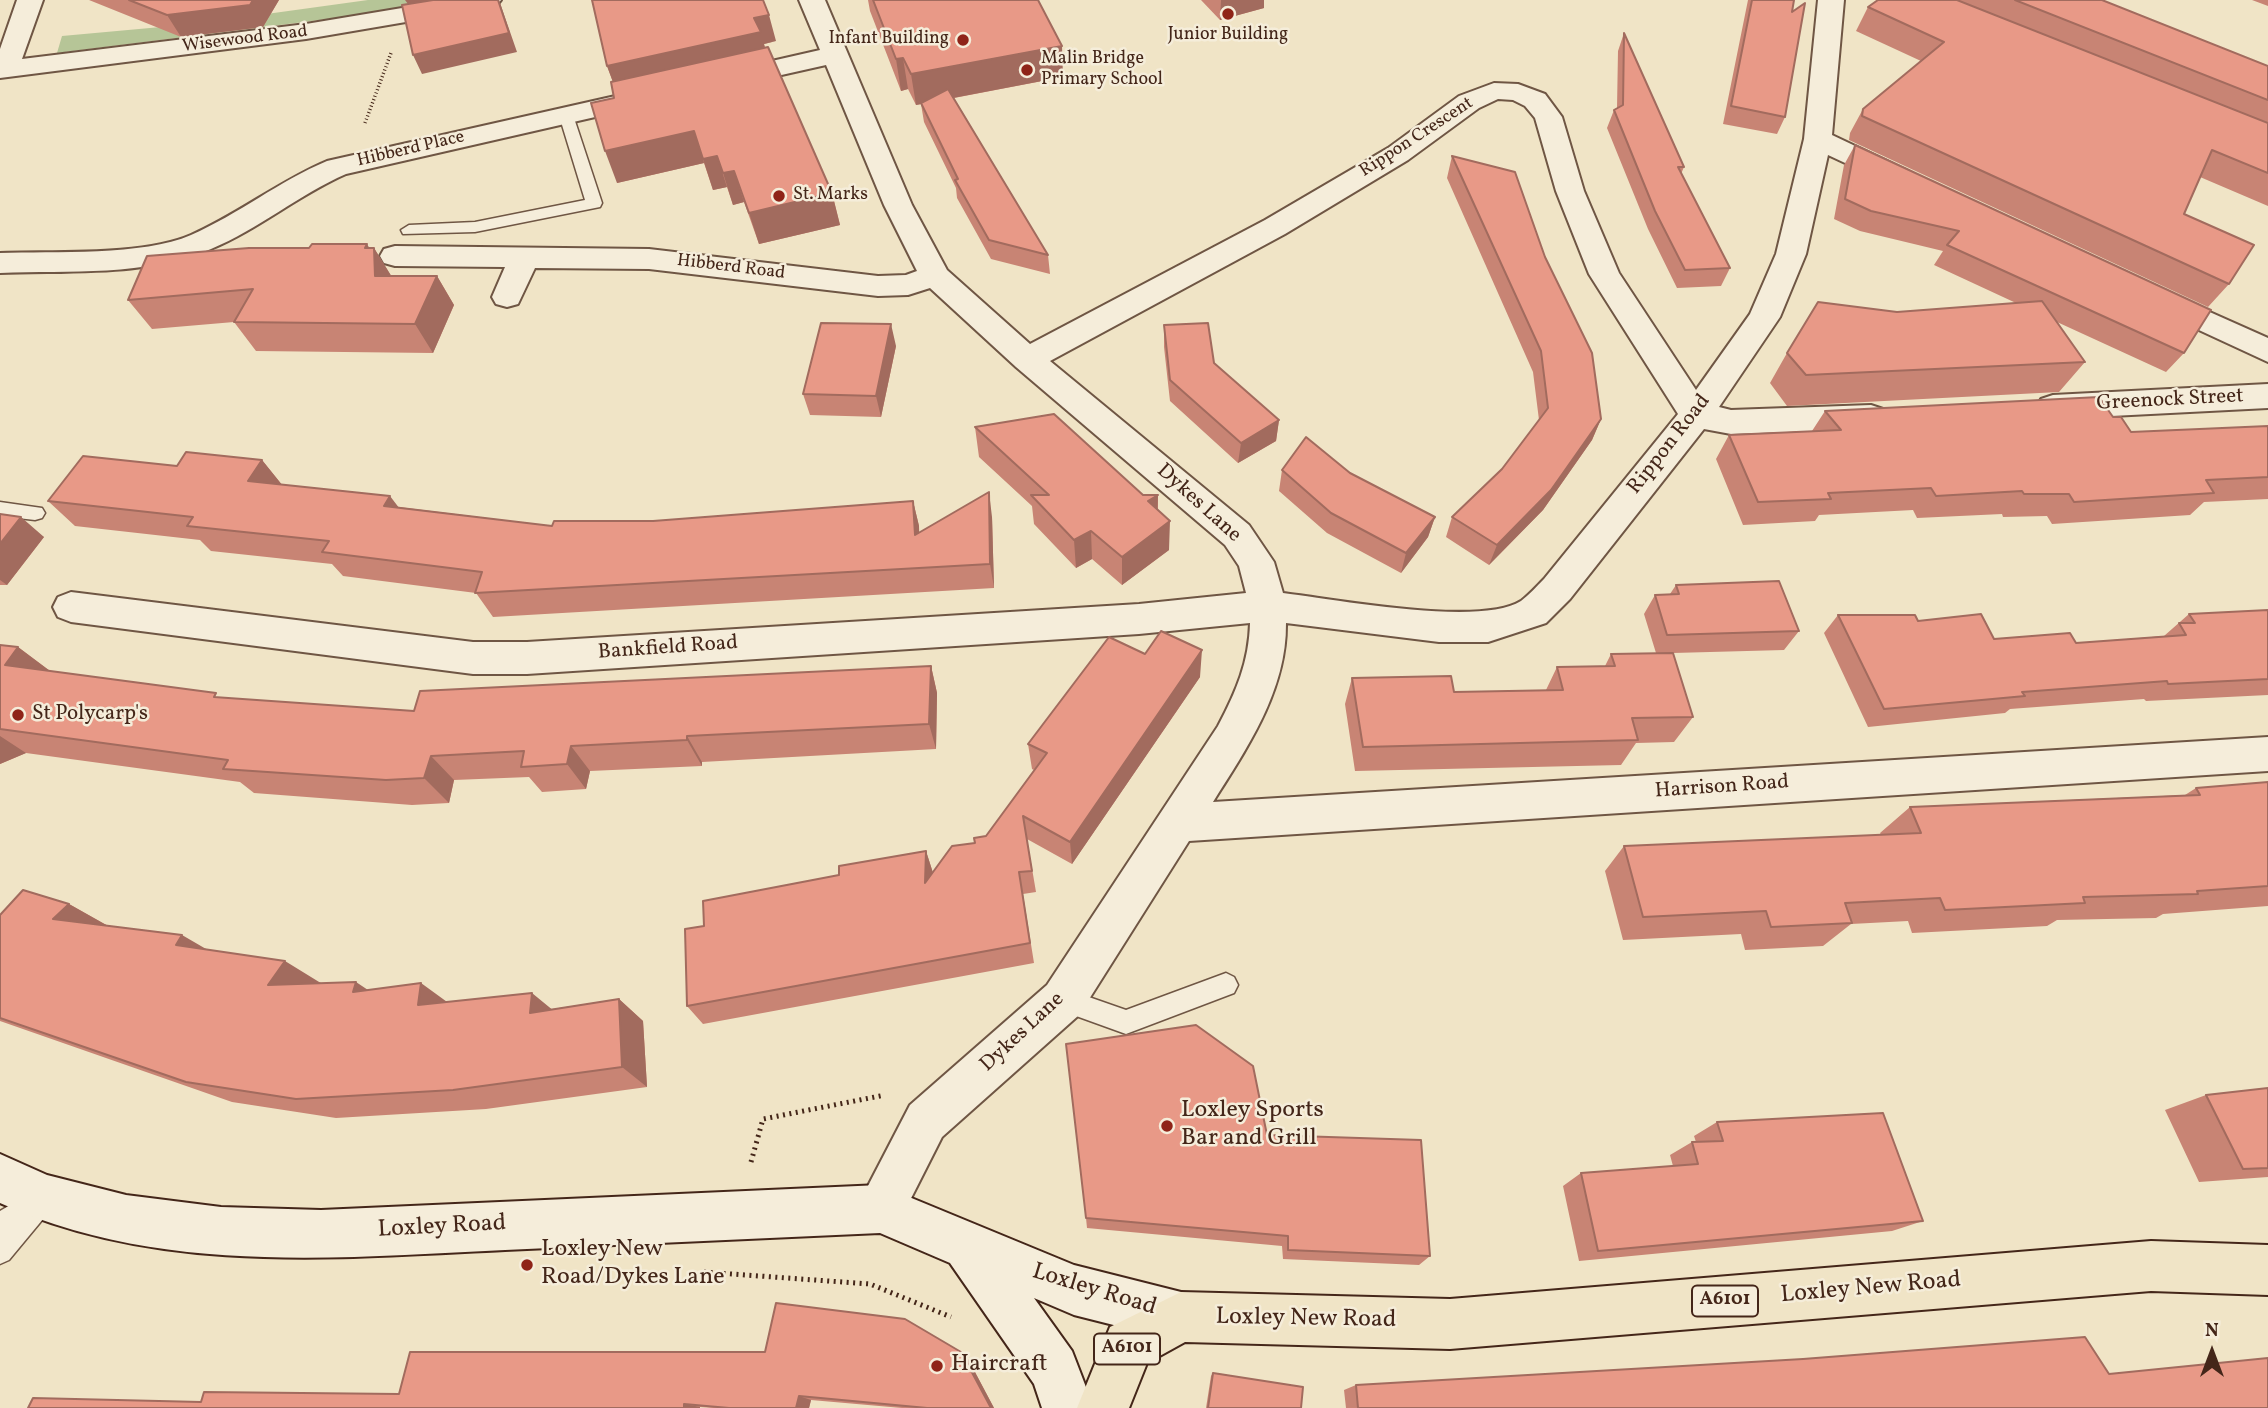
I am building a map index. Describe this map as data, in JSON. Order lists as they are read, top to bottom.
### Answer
{
  "streets": {
    "main road": ["Loxley Road", "Loxley New Road", "A6101"],
    "street": [
      "Wisewood Road",
      "Rippon Crescent",
      "Hibberd Place",
      "Hibberd Road",
      "Greenock Street",
      "Rippon Road",
      "Dykes Lane",
      "Bankfield Road",
      "Harrison Road"
    ]
  },
  "crossings": [
    ["Rippon Crescent", "Rippon Road"],
    ["Rippon Crescent", "Dykes Lane"],
    ["Hibberd Place", "Dykes Lane"],
    ["Hibberd Road", "Dykes Lane"],
    ["Rippon Road", "Dykes Lane"],
    ["Rippon Road", "Bankfield Road"],
    ["Dykes Lane", "Bankfield Road"],
    ["Dykes Lane", "Harrison Road"],
    ["Dykes Lane", "Loxley Road"],
    ["Loxley Road", "Loxley New Road"]
  ],
  "places": [
    "Junior Building",
    "Infant Building",
    "Malin Bridge Primary School",
    "St. Marks",
    "St Polycarp's",
    "Loxley Sports Bar and Grill",
    "Loxley New Road/Dykes Lane",
    "Haircraft"
  ],
  "north": "top"
}
